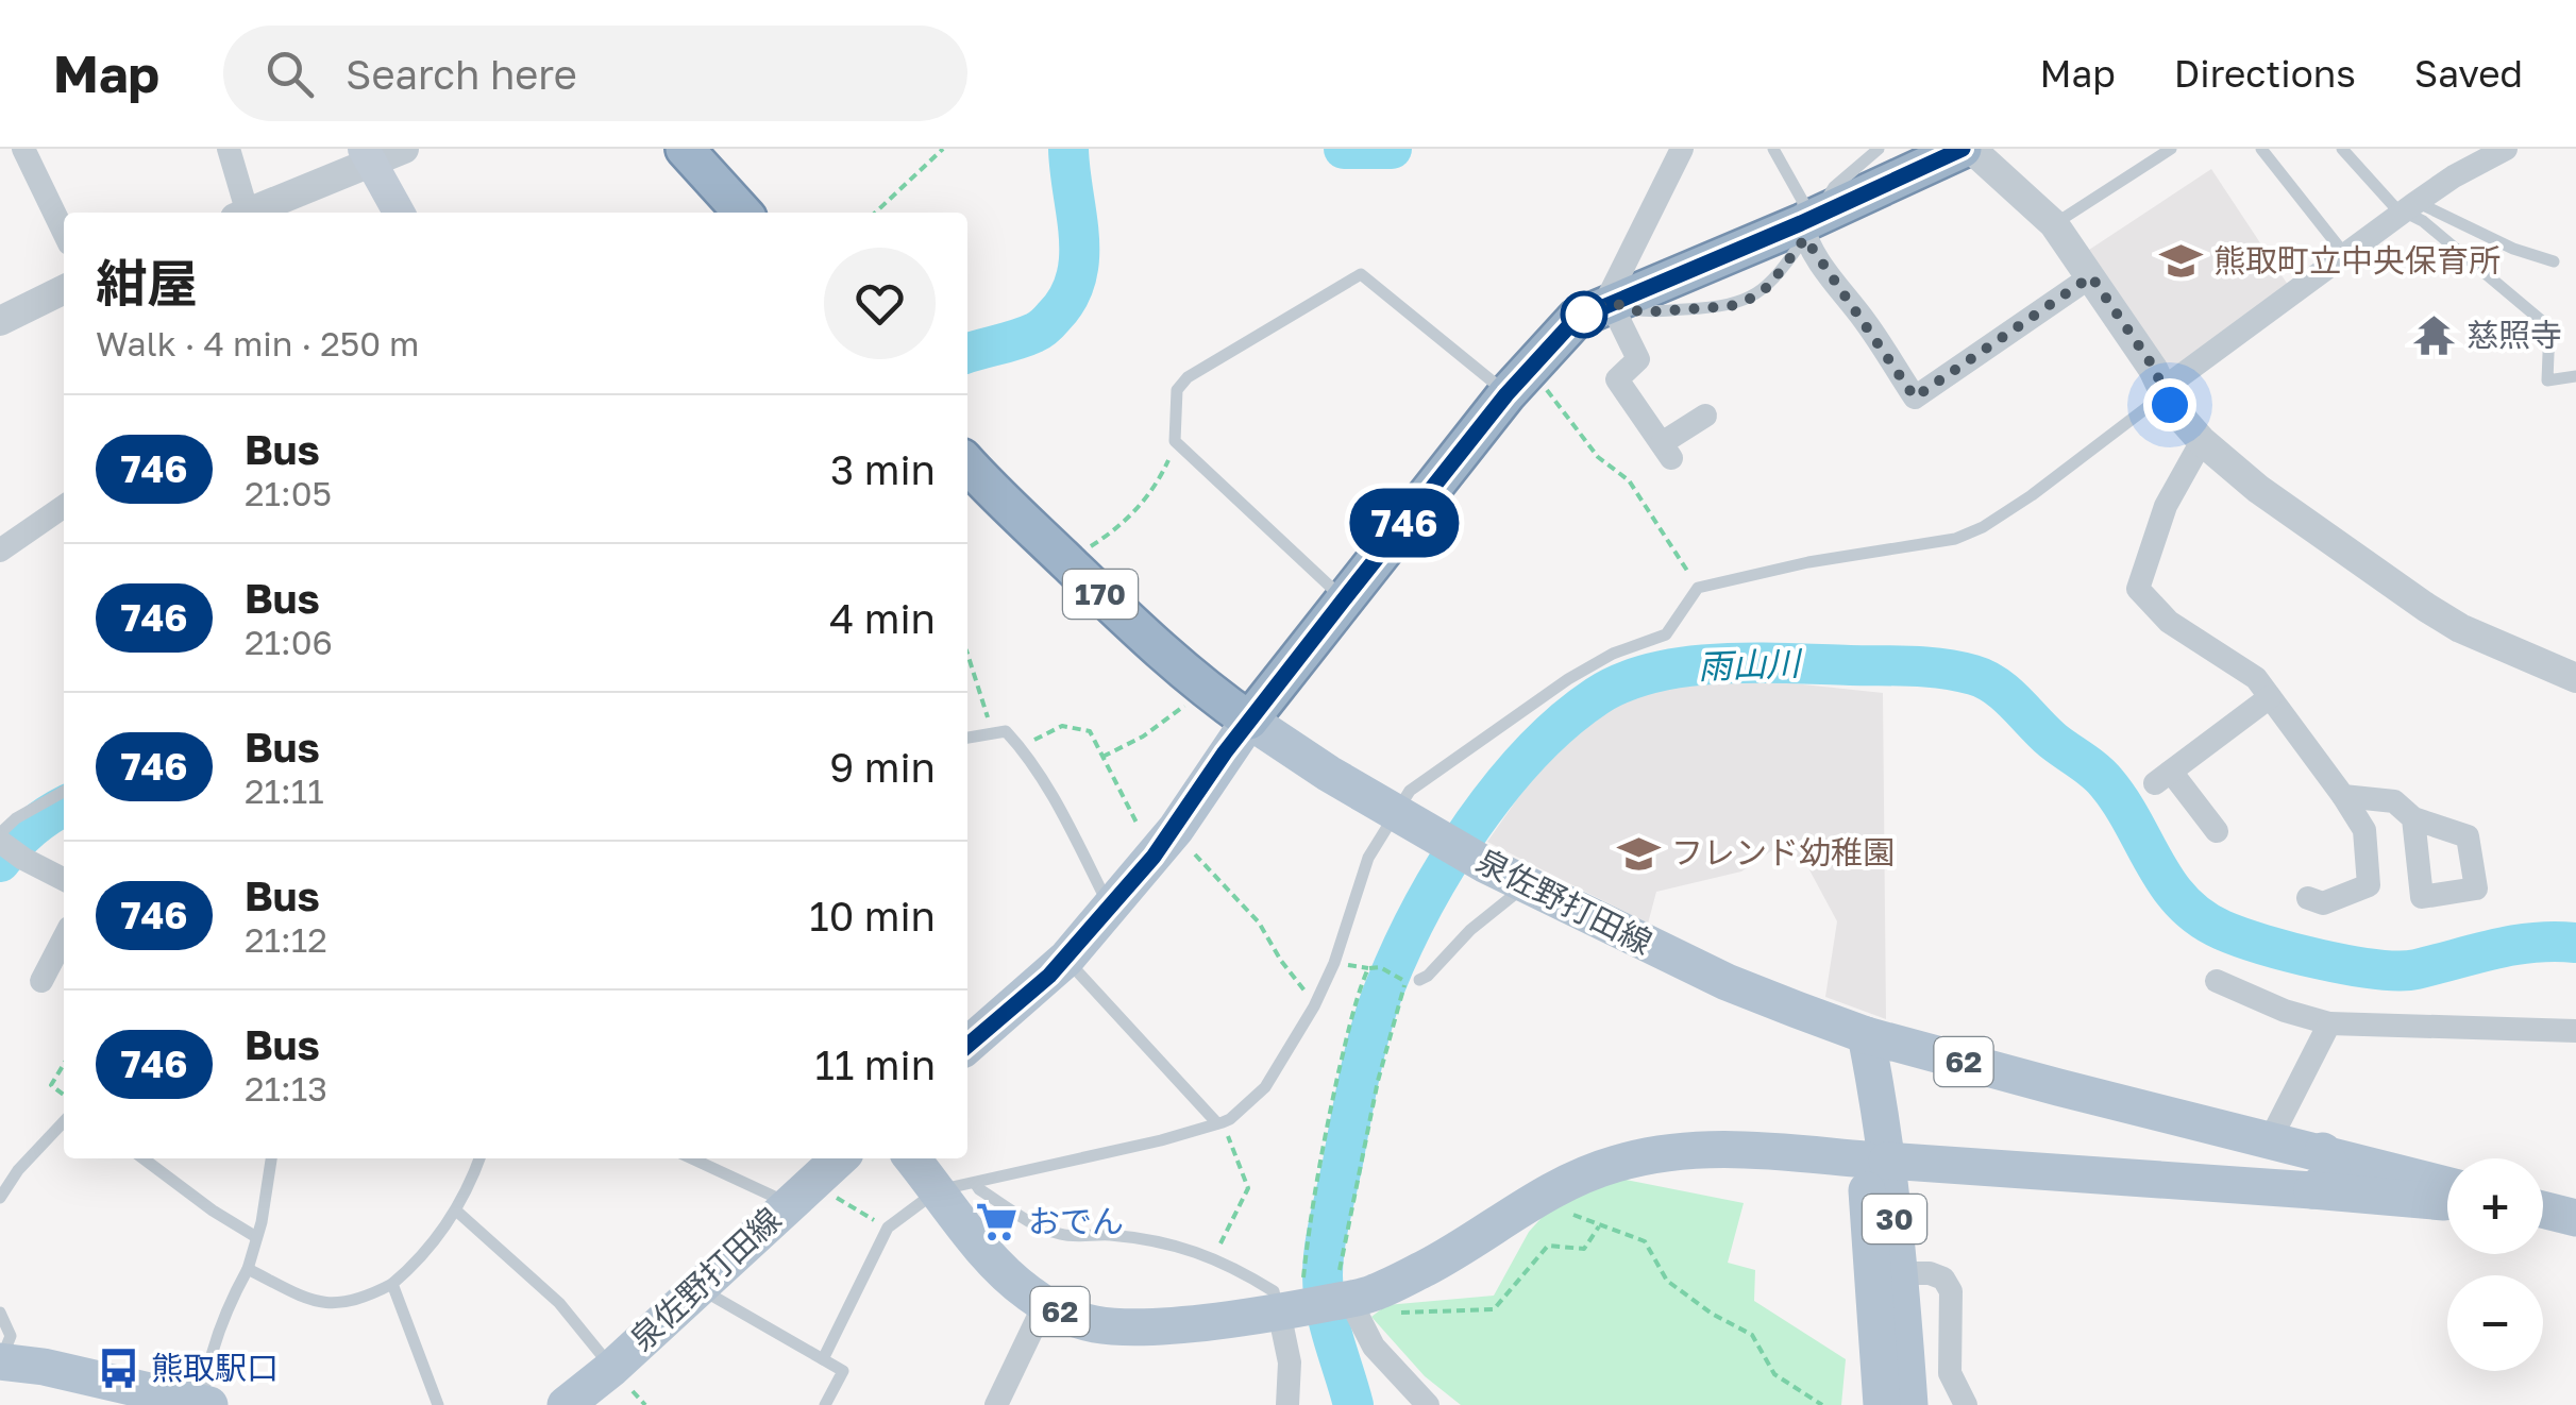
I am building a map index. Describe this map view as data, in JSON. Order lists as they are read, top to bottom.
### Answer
{
  "streets": {
    "highway": ["170"],
    "main road": ["泉佐野打田線", "62", "30"]
  },
  "crossings": [
    ["170", "泉佐野打田線"],
    ["泉佐野打田線", "30"],
    ["62", "30"]
  ],
  "water": ["雨山川"],
  "places": {
    "school or university": ["熊取町立中央保育所", "フレンド幼稚園"],
    "temple": ["慈照寺"],
    "supermarket": ["おでん"],
    "bus stop": ["熊取駅口"]
  },
  "lines": ["bus line 746"],
  "page": {
    "header": "Map",
    "search": "Search here",
    "nav": ["Map", "Directions", "Saved"],
    "on_map": "746",
    "heading": ["紺屋", "Walk · 4 min · 250 m"],
    "list": [
      {
        "mark": "746",
        "name": "Bus",
        "note": "21:05",
        "value": "3 min"
      },
      {
        "mark": "746",
        "name": "Bus",
        "note": "21:06",
        "value": "4 min"
      },
      {
        "mark": "746",
        "name": "Bus",
        "note": "21:11",
        "value": "9 min"
      },
      {
        "mark": "746",
        "name": "Bus",
        "note": "21:12",
        "value": "10 min"
      },
      {
        "mark": "746",
        "name": "Bus",
        "note": "21:13",
        "value": "11 min"
      }
    ],
    "map_buttons": ["+", "−"]
  }
}
